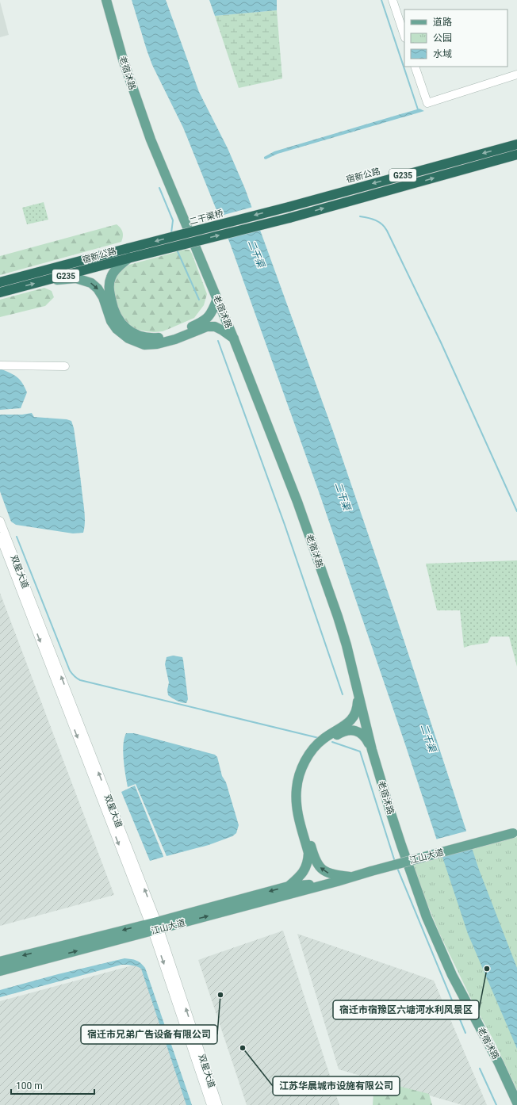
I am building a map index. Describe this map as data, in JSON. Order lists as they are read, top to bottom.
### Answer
{
  "streets": {
    "highway": ["宿新公路", "G235", "二干渠桥"],
    "main road": ["老宿沭路", "江山大道"],
    "street": ["双星大道"]
  },
  "crossings": [
    ["宿新公路", "G235"],
    ["宿新公路", "二干渠桥"],
    ["G235", "二干渠桥"],
    ["双星大道", "江山大道"]
  ],
  "water": ["二干渠"],
  "places": ["宿迁市宿豫区六塘河水利风景区", "宿迁市兄弟广告设备有限公司", "江苏华晨城市设施有限公司"],
  "legend": ["道路", "公园", "水域"],
  "scale_bar": "100 m"
}
